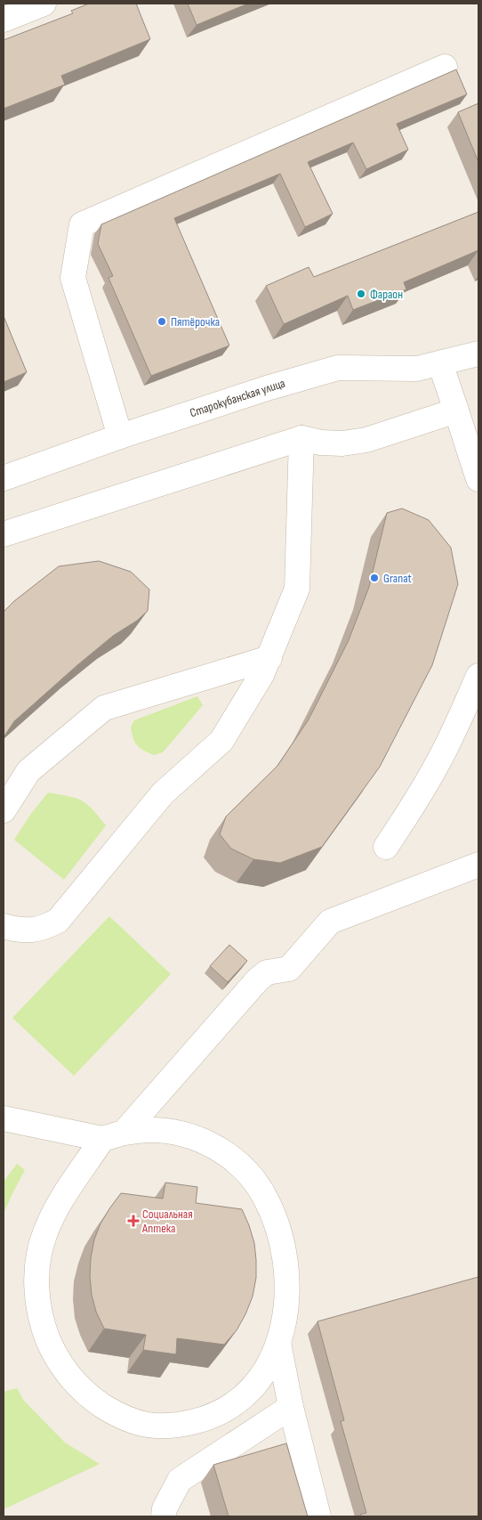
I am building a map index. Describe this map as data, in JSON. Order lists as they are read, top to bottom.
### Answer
{
  "streets": {
    "street": ["Старокубанская улица"]
  },
  "places": {
    "other": ["Фараон", "Пятёрочка", "Granat"],
    "health": ["Социальная Аптека"]
  }
}
